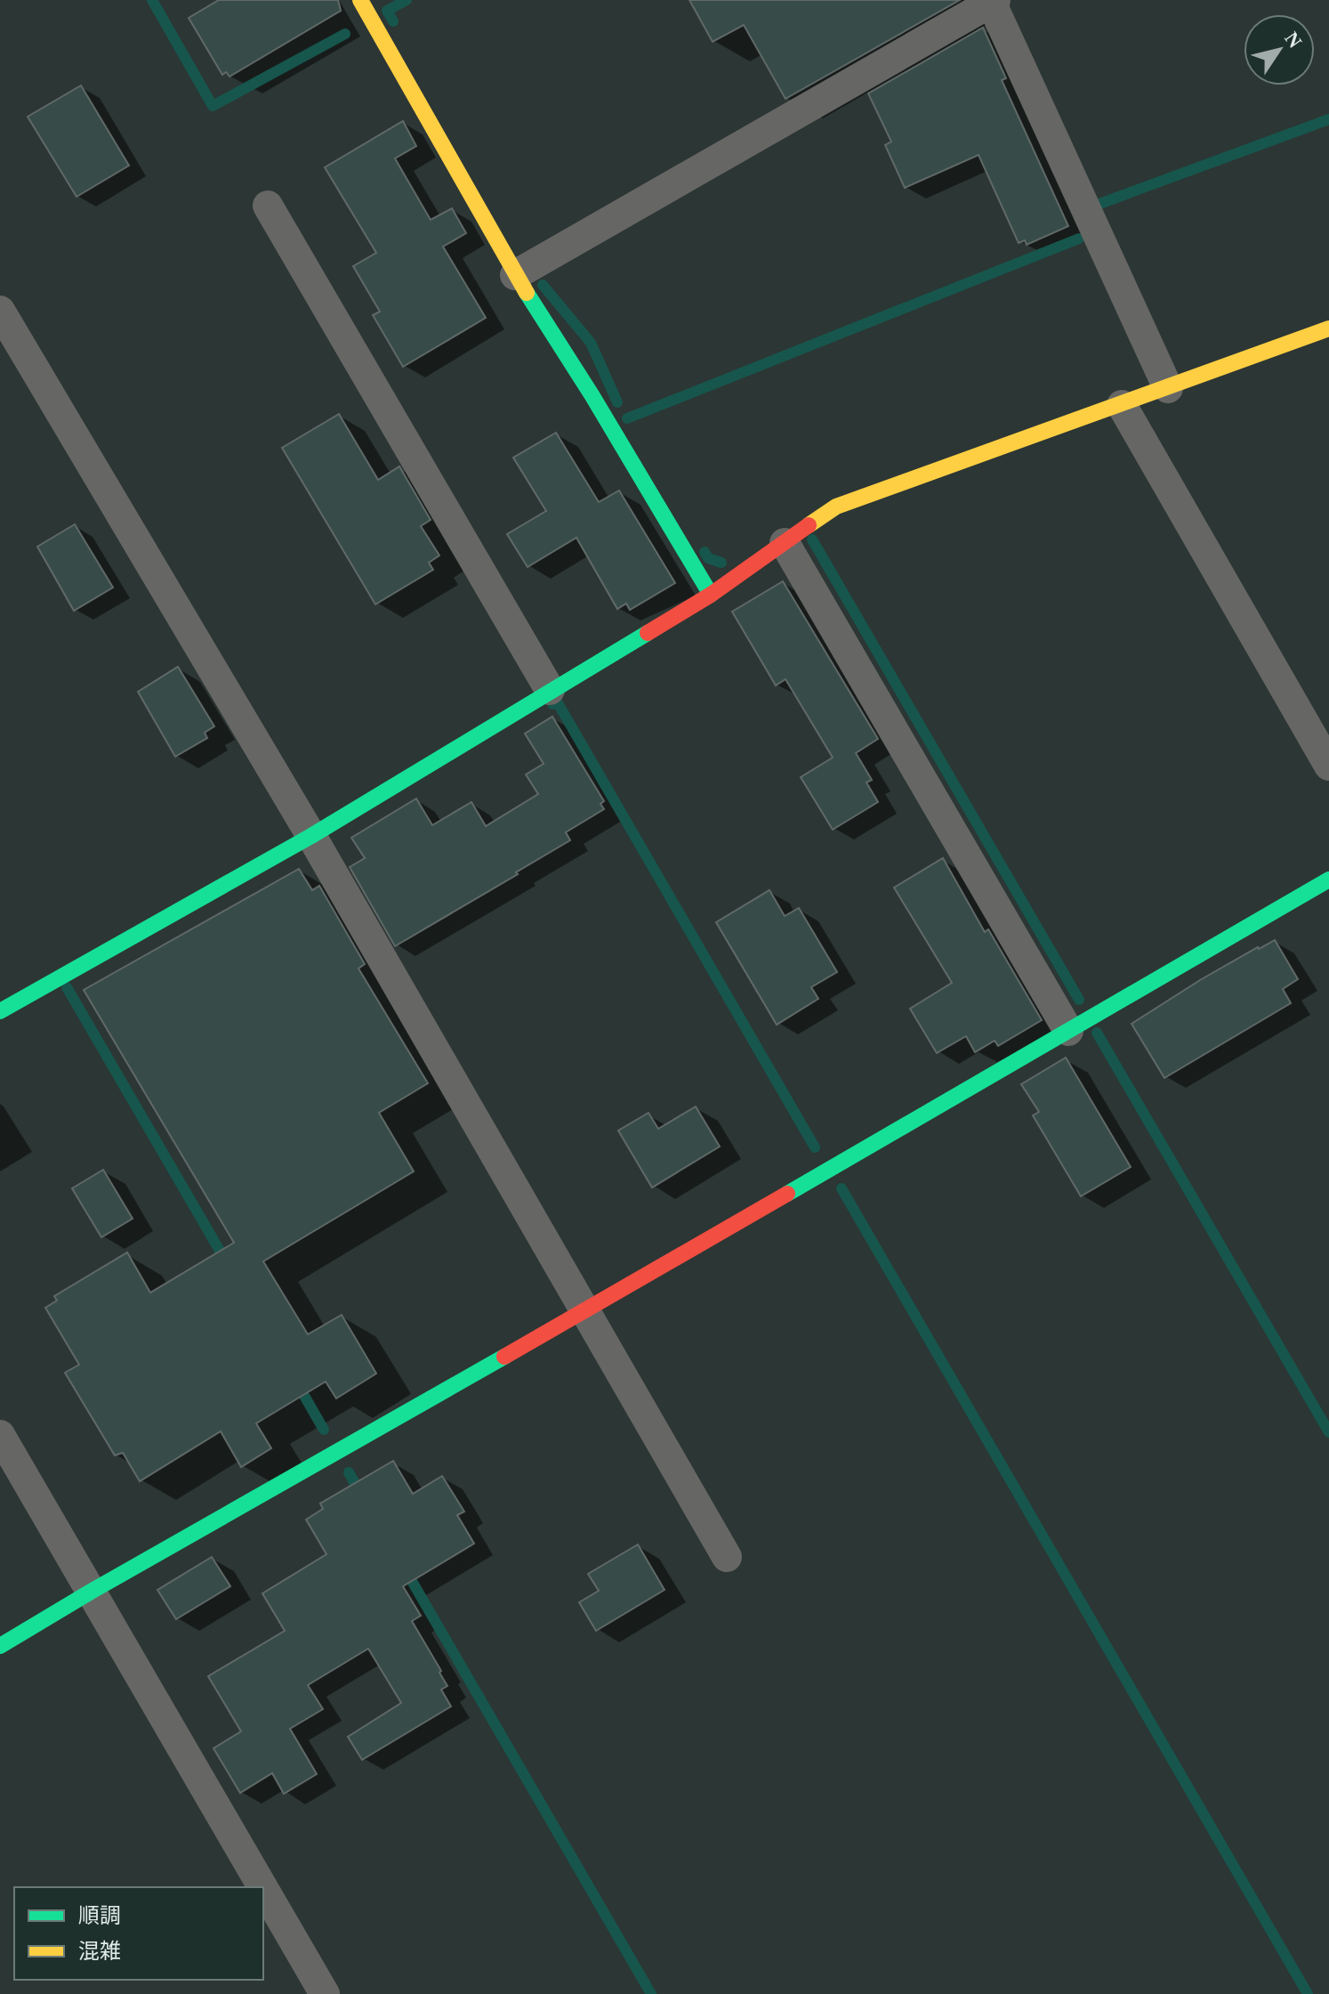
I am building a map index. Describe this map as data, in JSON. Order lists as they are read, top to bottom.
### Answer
{
  "legend": ["順調", "混雑"],
  "north": "top right"
}
